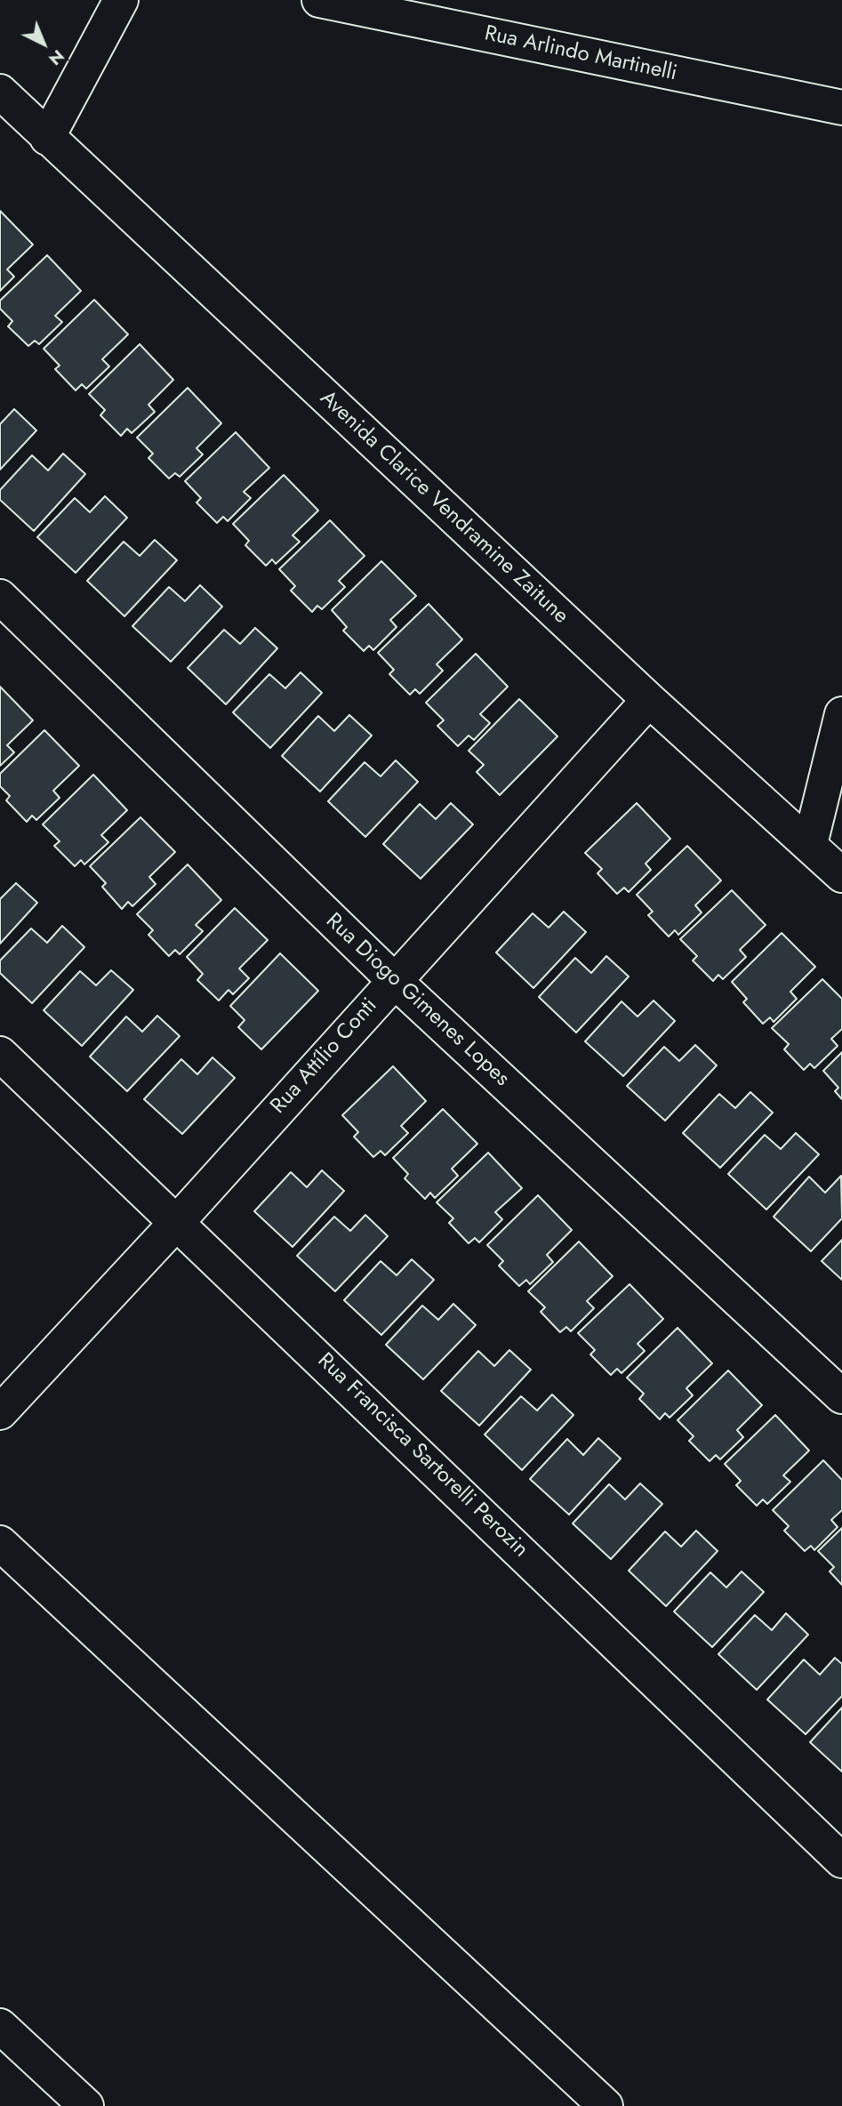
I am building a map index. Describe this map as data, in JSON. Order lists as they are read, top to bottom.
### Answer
{
  "streets": {
    "street": [
      "Rua Arlindo Martinelli",
      "Avenida Clarice Vendramine Zaitune",
      "Rua Diogo Gimenes Lopes",
      "Rua Attílio Conti",
      "Rua Francisca Sartorelli Perozin"
    ]
  },
  "crossings": [
    ["Avenida Clarice Vendramine Zaitune", "Rua Attílio Conti"],
    ["Rua Diogo Gimenes Lopes", "Rua Attílio Conti"],
    ["Rua Attílio Conti", "Rua Francisca Sartorelli Perozin"]
  ],
  "north": "bottom right"
}
